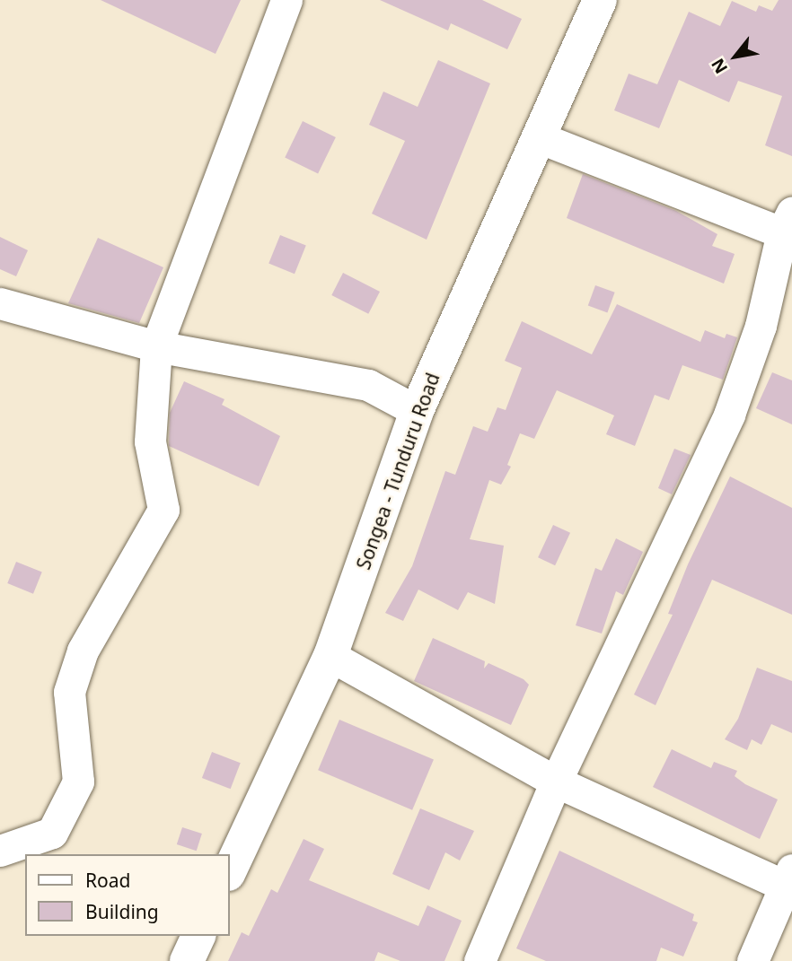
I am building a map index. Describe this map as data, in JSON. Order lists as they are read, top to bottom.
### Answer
{
  "streets": {
    "highway": ["Songea - Tunduru Road"]
  },
  "legend": ["Road", "Building"],
  "north": "bottom left"
}
